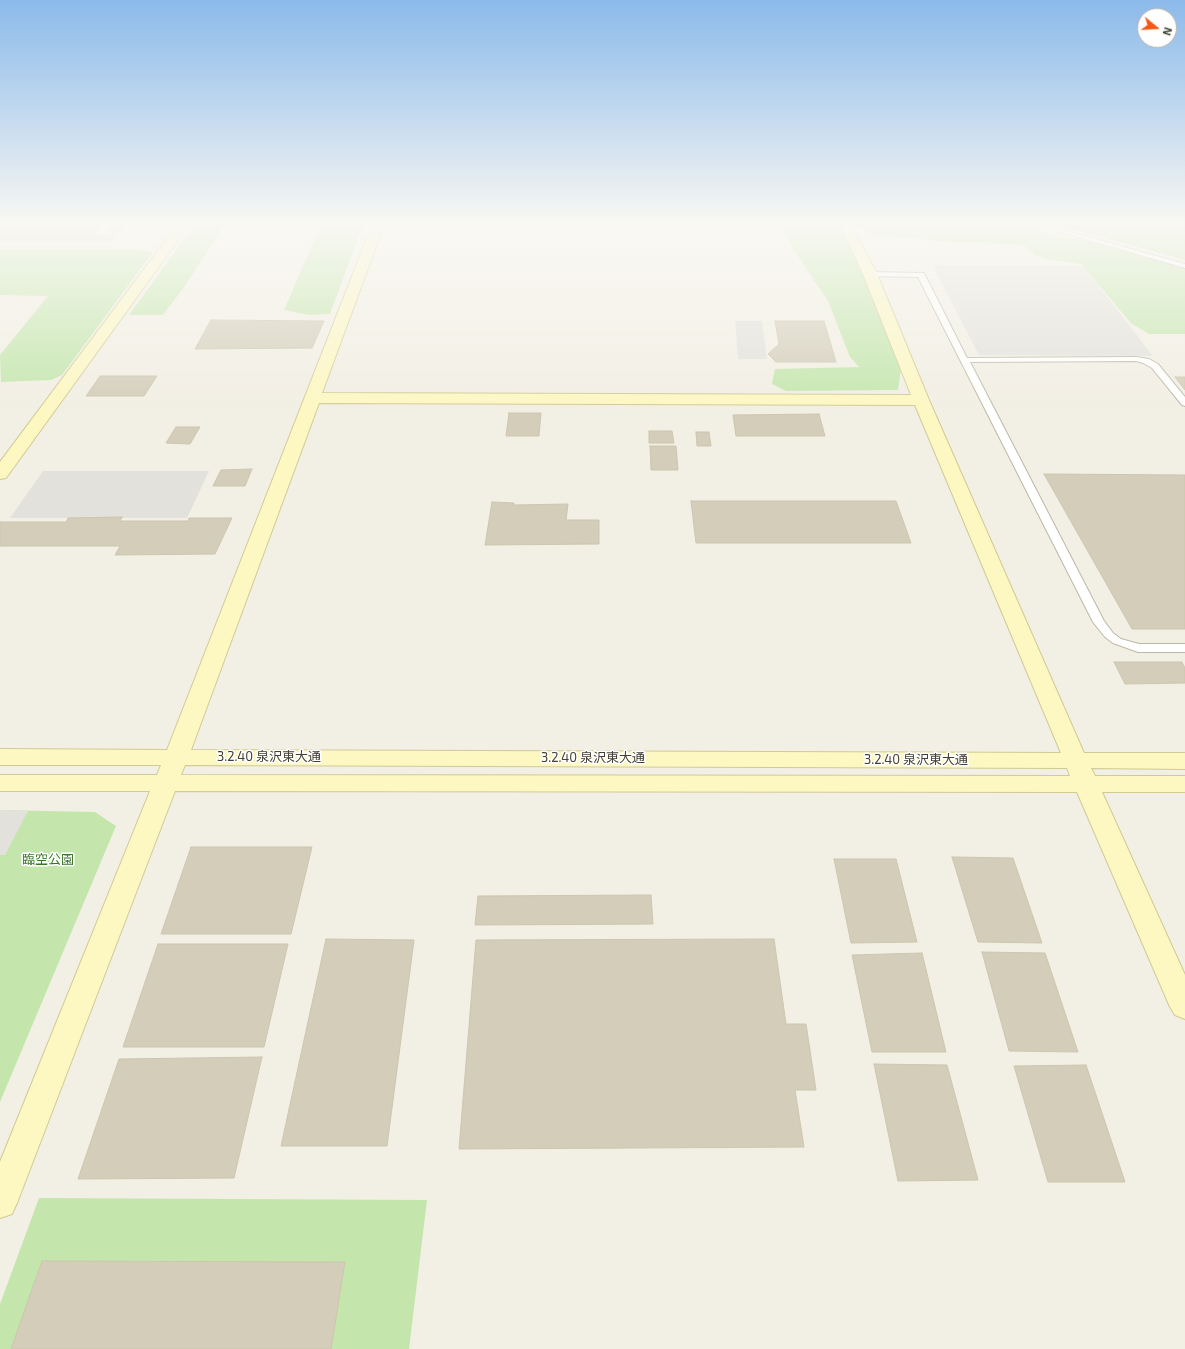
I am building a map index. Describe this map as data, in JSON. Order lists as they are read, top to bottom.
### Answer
{
  "streets": {
    "street": ["3.2.40 泉沢東大通"]
  },
  "parks": ["臨空公園"],
  "north": "right"
}
